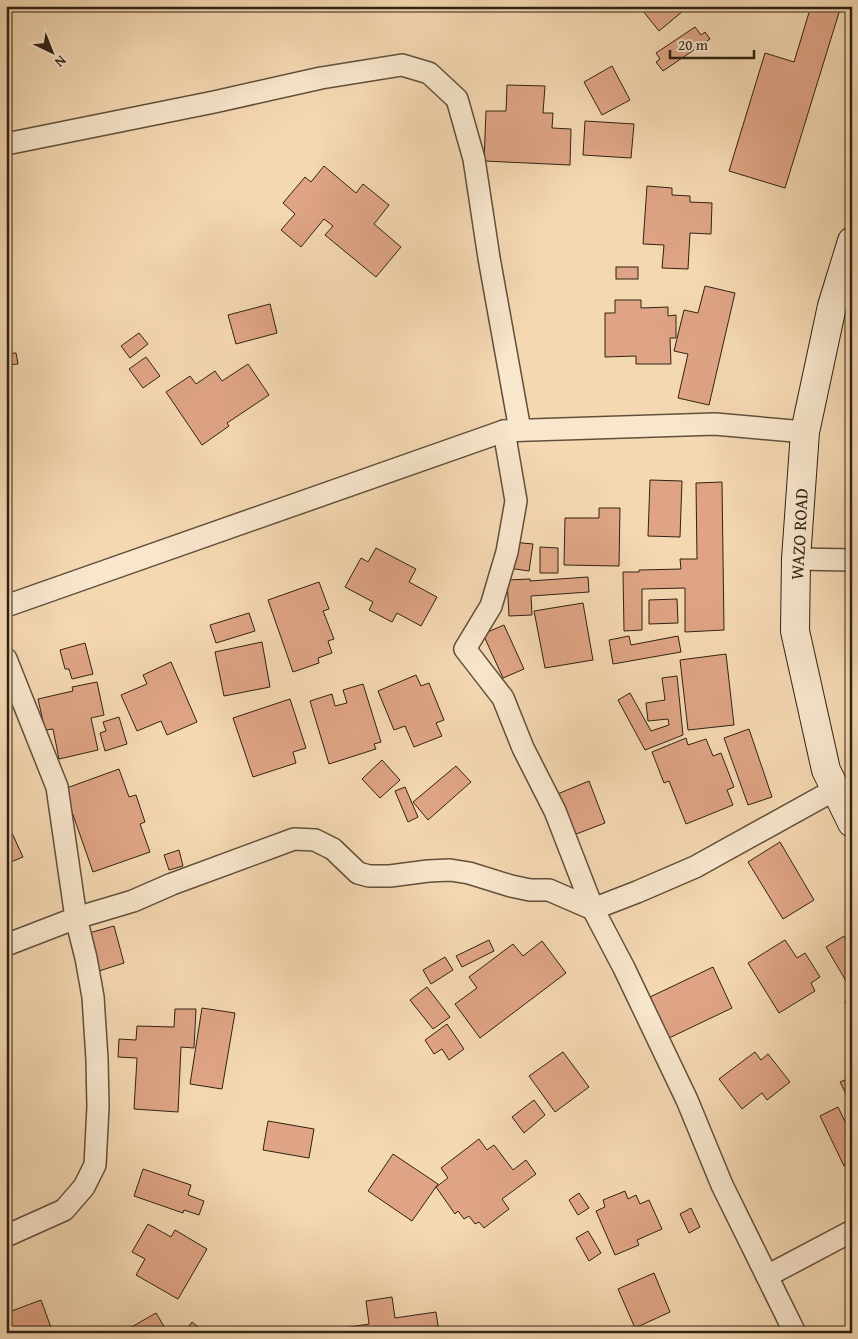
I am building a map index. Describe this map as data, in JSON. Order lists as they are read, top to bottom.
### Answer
{
  "streets": {
    "main road": ["WAZO ROAD"]
  },
  "scale_bar": "20 m",
  "north": "bottom right"
}
